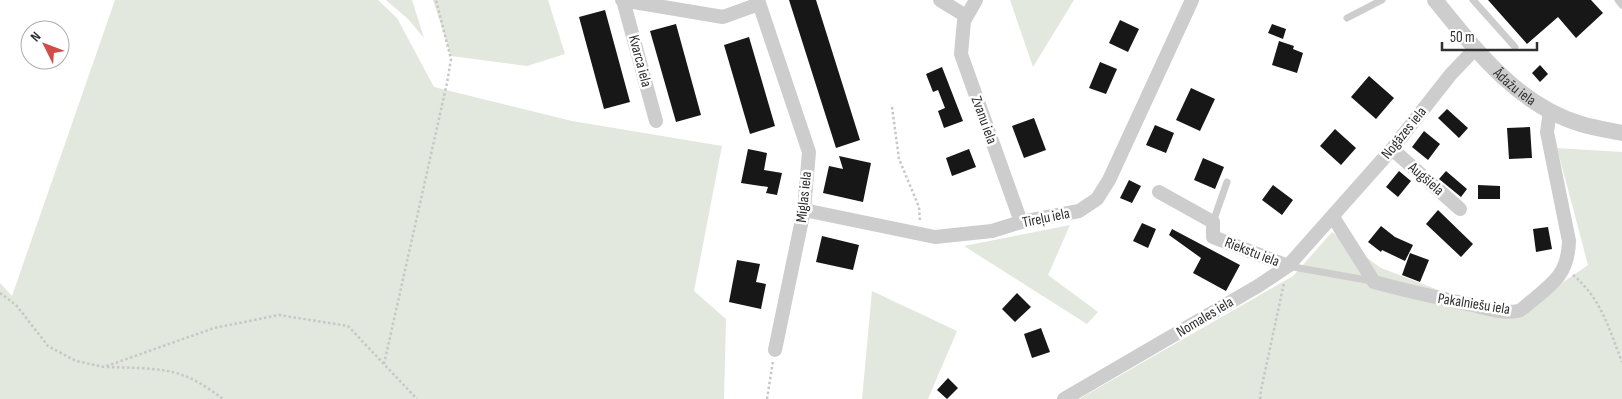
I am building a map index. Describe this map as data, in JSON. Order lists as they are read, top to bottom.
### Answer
{
  "streets": {
    "street": [
      "Kvarca iela",
      "Ādažu iela",
      "Zvanu iela",
      "Nogāzes iela",
      "Augšiela",
      "Miglas iela",
      "Tīreļu iela",
      "Riekstu iela",
      "Pakalniešu iela",
      "Nomales iela"
    ]
  },
  "crossings": [
    ["Ādažu iela", "Nogāzes iela"],
    ["Ādažu iela", "Pakalniešu iela"],
    ["Zvanu iela", "Tīreļu iela"],
    ["Nogāzes iela", "Augšiela"],
    ["Nogāzes iela", "Nomales iela"],
    ["Miglas iela", "Tīreļu iela"],
    ["Riekstu iela", "Nomales iela"]
  ],
  "scale_bar": "50 m",
  "north": "top left"
}
